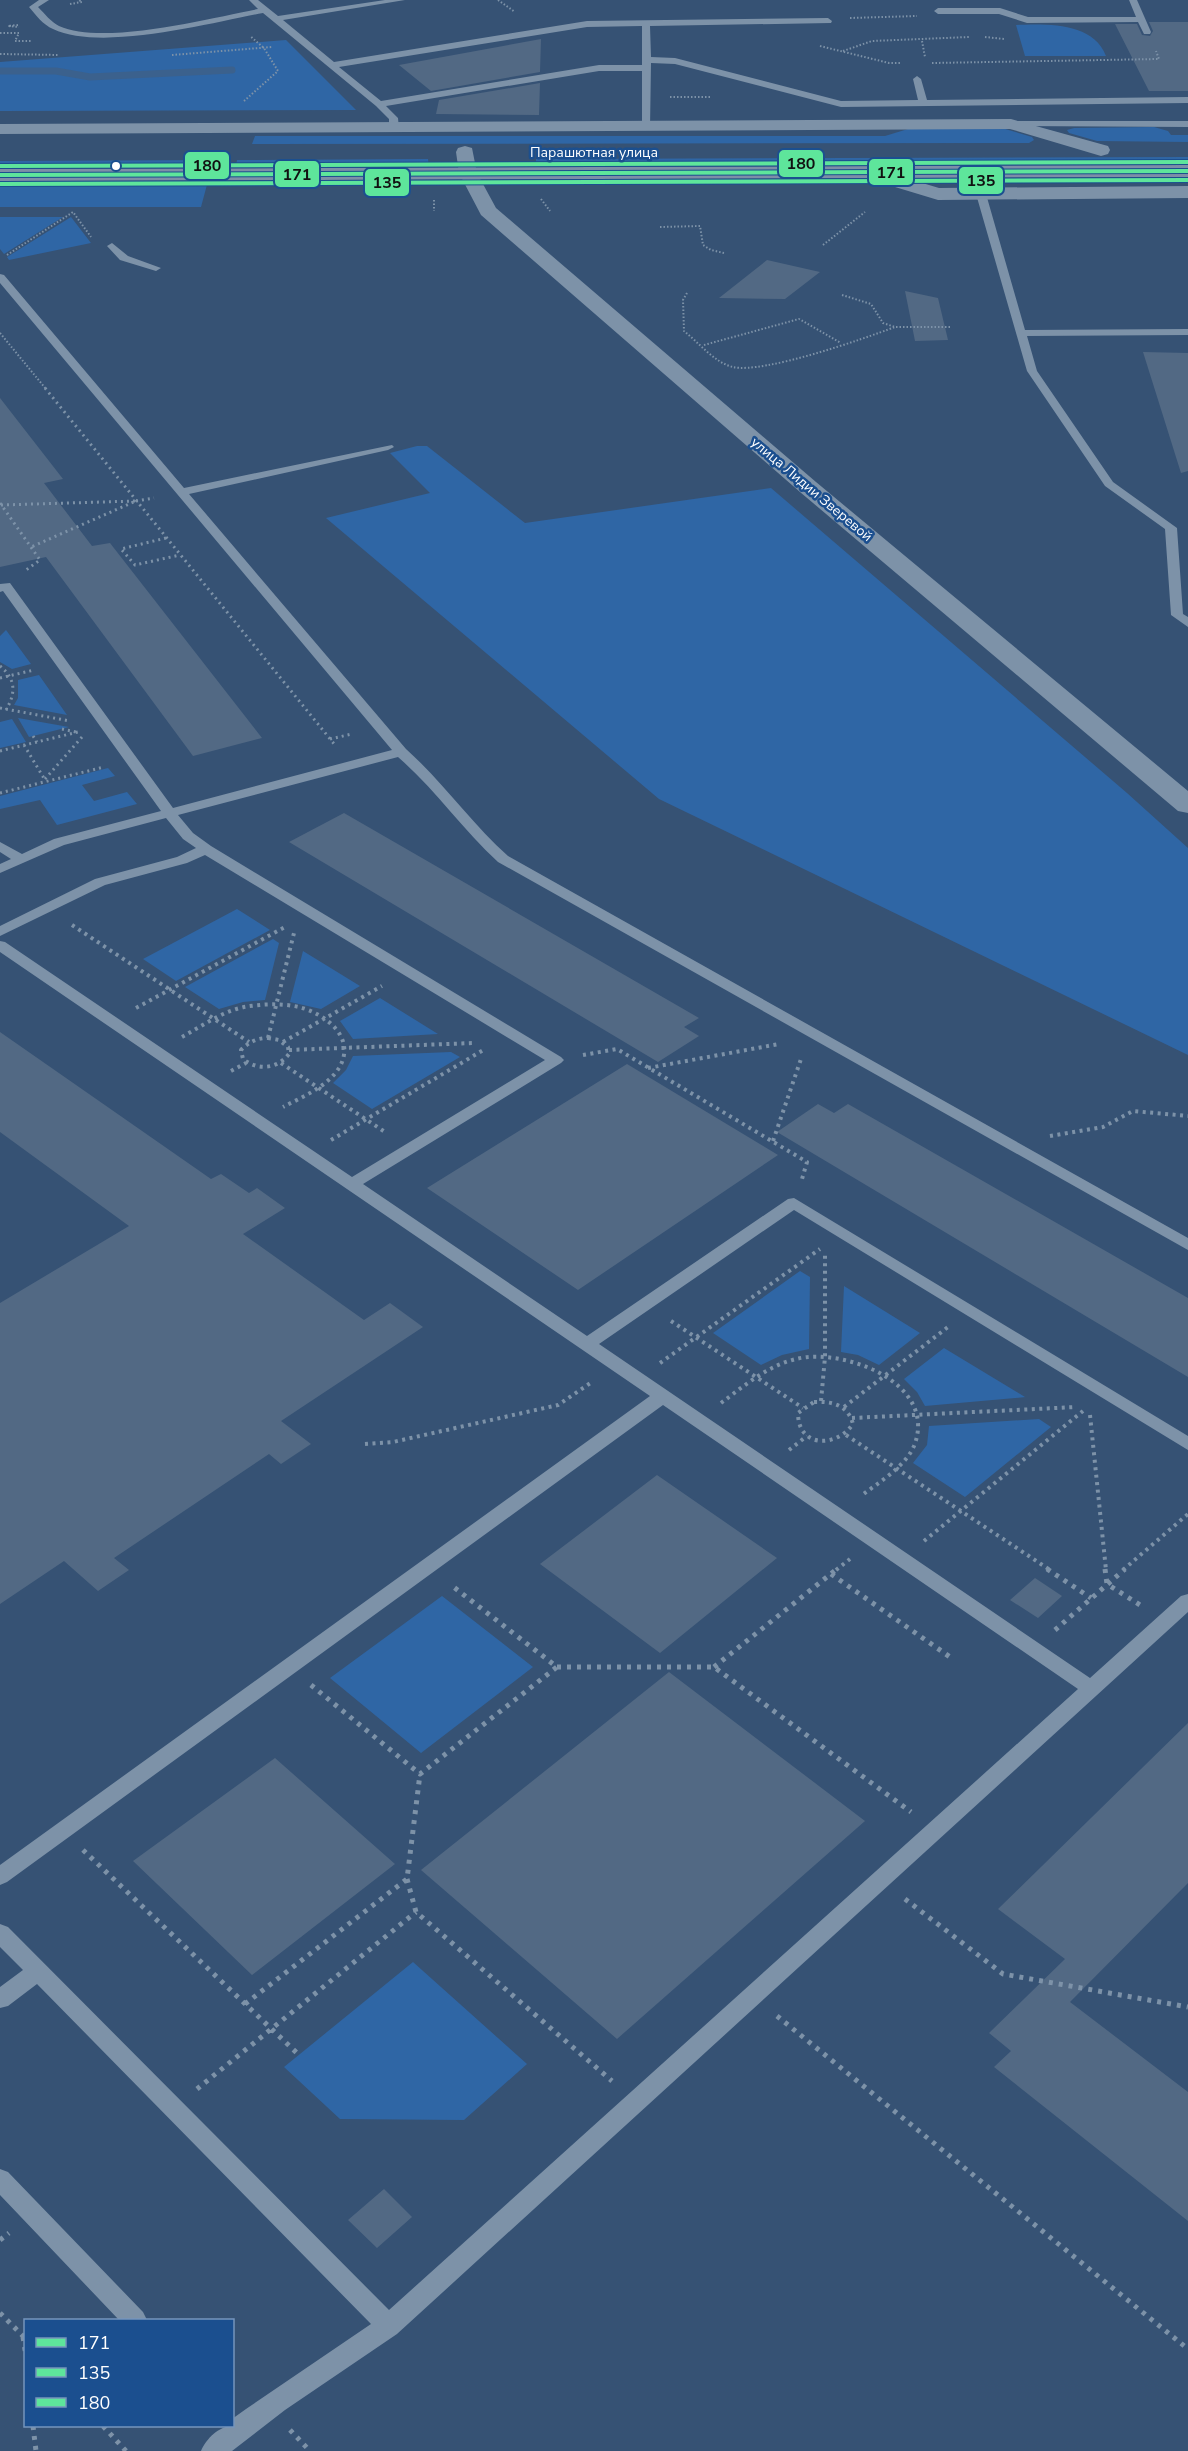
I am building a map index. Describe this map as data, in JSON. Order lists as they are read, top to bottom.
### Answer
{
  "streets": {
    "main road": ["Парашютная улица"],
    "street": ["улица Лидии Зверевой"]
  },
  "crossings": [
    ["Парашютная улица", "улица Лидии Зверевой"]
  ],
  "lines": ["transit line 180", "transit line 171", "transit line 135"],
  "legend": ["171", "135", "180"]
}
